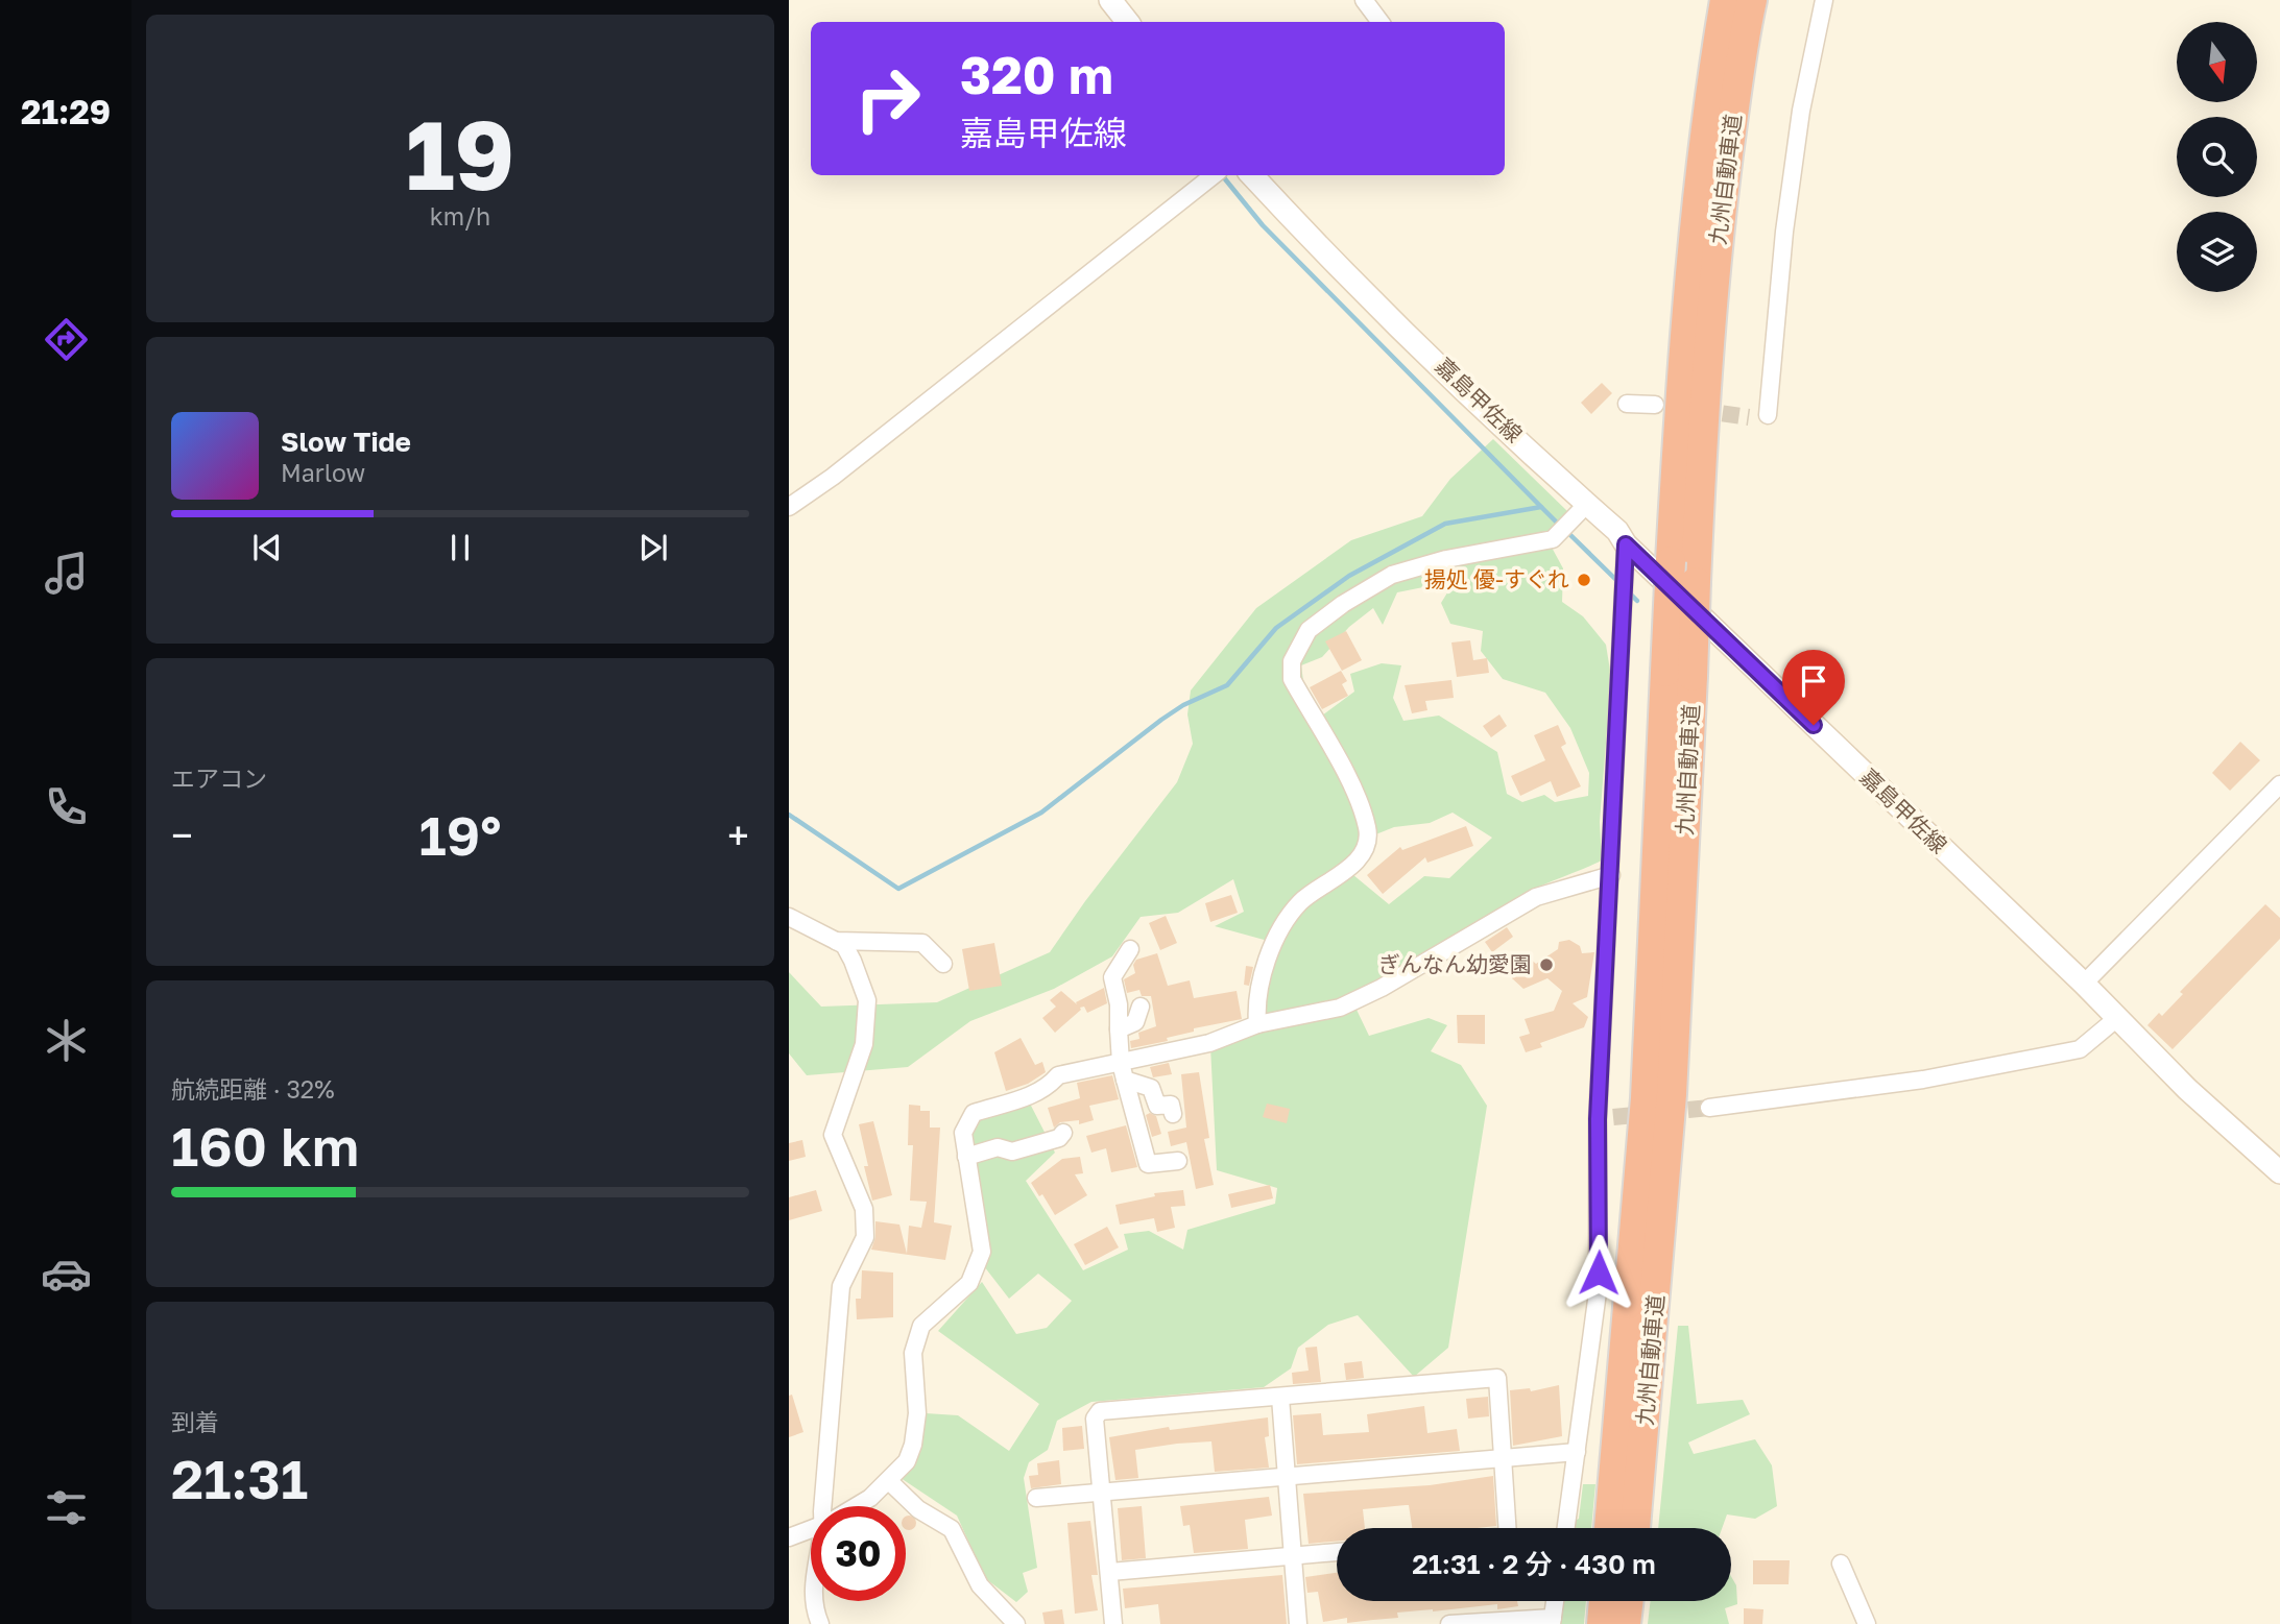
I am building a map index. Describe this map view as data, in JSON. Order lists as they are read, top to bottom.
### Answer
{
  "streets": {
    "highway": ["九州自動車道"],
    "main road": ["嘉島甲佐線"]
  },
  "places": ["揚処 優-すぐれ", "ぎんなん幼愛園"],
  "north": "bottom",
  "page": {
    "tabs": "21:29",
    "tile": [
      ["19", "km/h"],
      "エアコン",
      ["航続距離 · 32%", "160 km"],
      ["到着", "21:31"]
    ],
    "turn": ["320 m", "嘉島甲佐線"],
    "song": ["Slow Tide", "Marlow"],
    "heat": ["−", "19°", "+"],
    "limit": "30",
    "trip": "21:31 · 2 分 · 430 m"
  }
}
